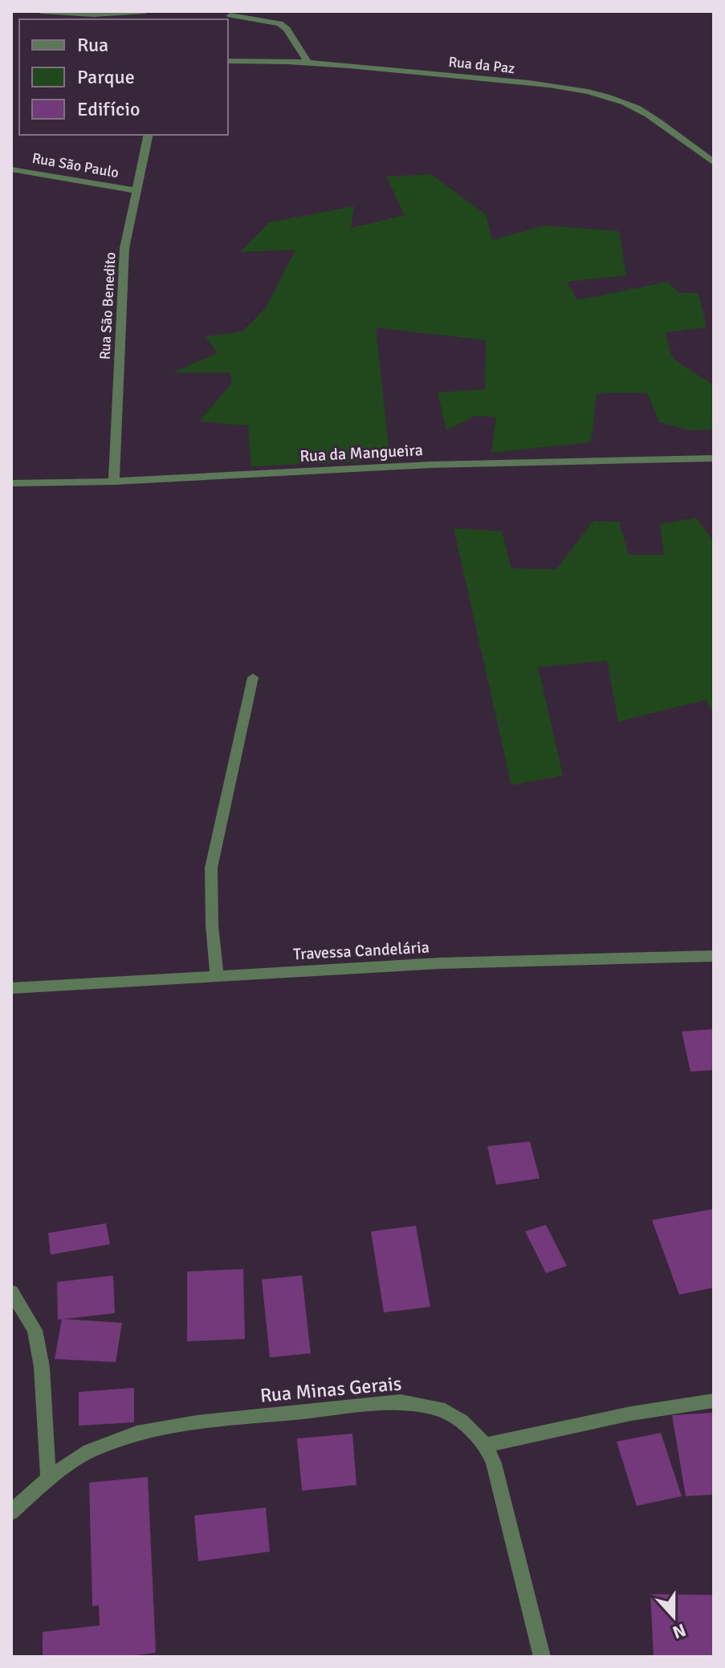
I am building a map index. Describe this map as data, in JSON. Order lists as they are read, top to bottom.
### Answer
{
  "streets": {
    "street": [
      "Rua da Paz",
      "Rua São Paulo",
      "Rua São Benedito",
      "Rua da Mangueira",
      "Travessa Candelária",
      "Rua Minas Gerais"
    ]
  },
  "crossings": [
    ["Rua São Paulo", "Rua São Benedito"],
    ["Rua São Benedito", "Rua da Mangueira"]
  ],
  "legend": ["Rua", "Parque", "Edifício"],
  "north": "bottom"
}
